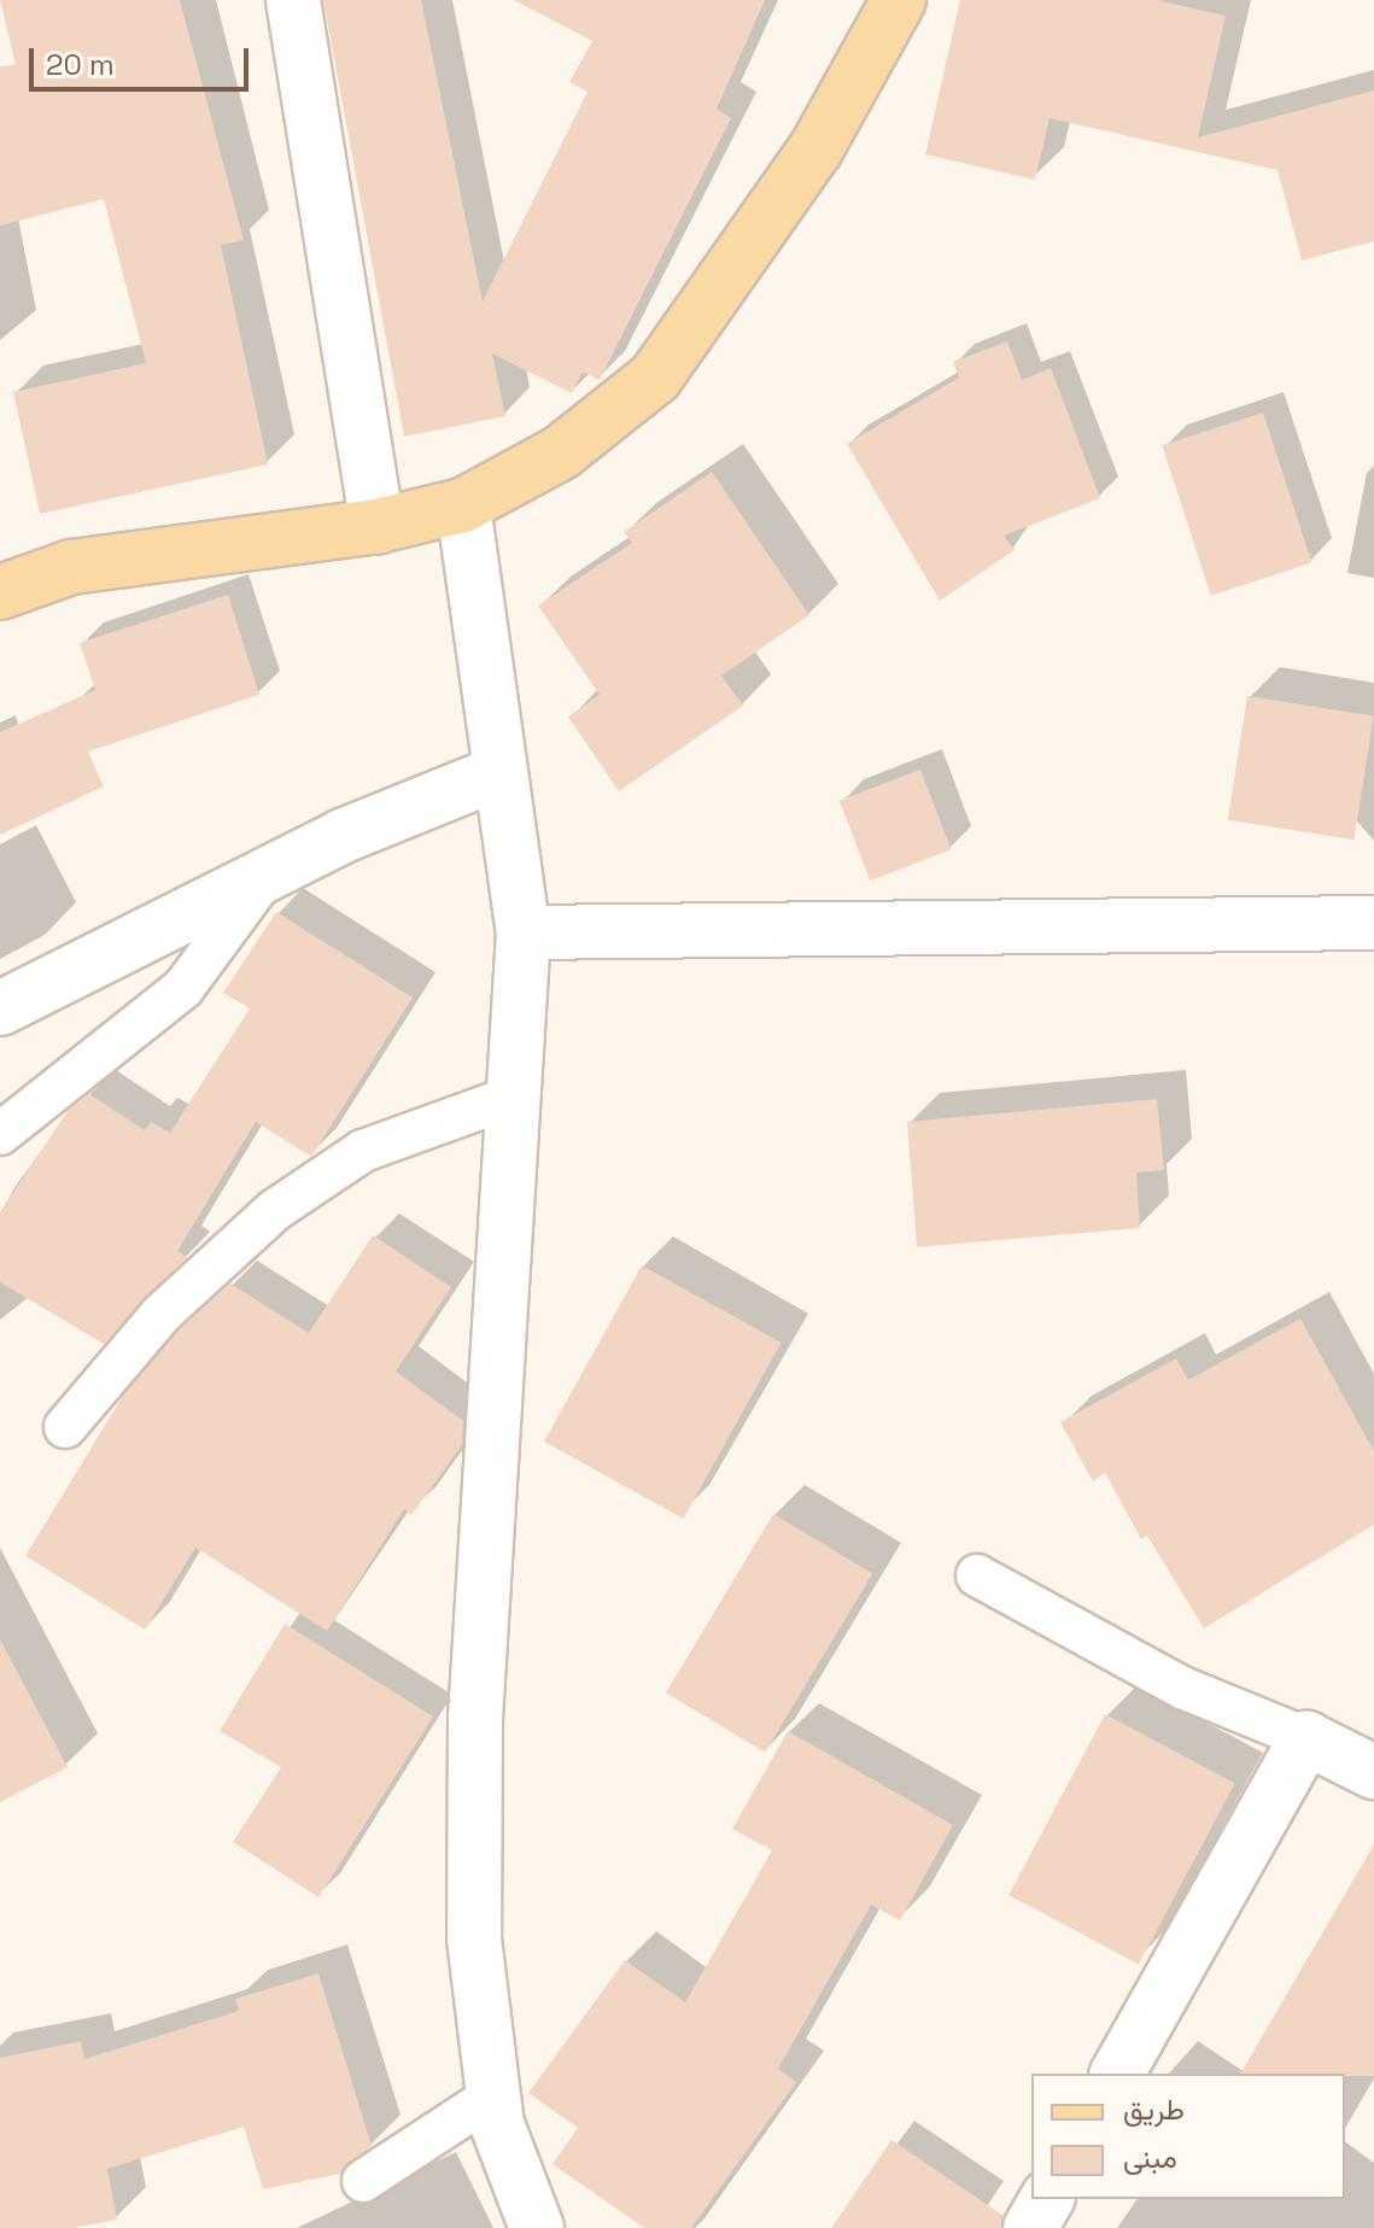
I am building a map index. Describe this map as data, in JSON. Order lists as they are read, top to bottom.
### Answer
{
  "legend": ["طريق", "مبنى"],
  "scale_bar": "20 m"
}
